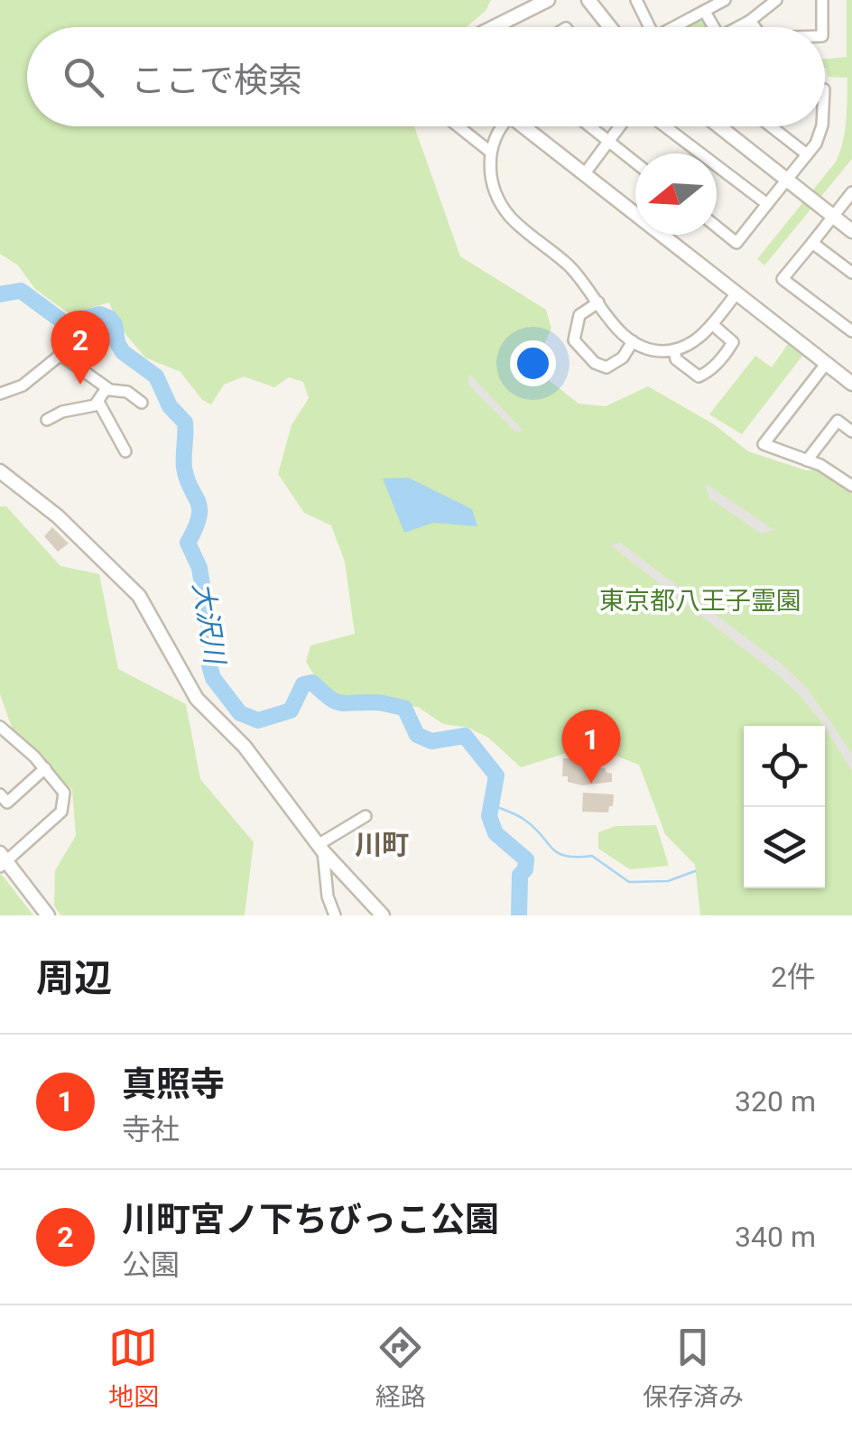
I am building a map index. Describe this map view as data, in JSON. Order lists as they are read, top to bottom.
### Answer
{
  "districts": ["川町"],
  "water": ["大沢川"],
  "parks": ["東京都八王子霊園"],
  "north": "left",
  "page": {
    "search": "ここで検索",
    "pins": ["2", "1"],
    "heading": ["周辺", "2件"],
    "list": [
      {
        "mark": "1",
        "name": "真照寺",
        "note": "寺社",
        "value": "320 m"
      },
      {
        "mark": "2",
        "name": "川町宮ノ下ちびっこ公園",
        "note": "公園",
        "value": "340 m"
      }
    ],
    "nav": ["地図", "経路", "保存済み"]
  }
}
